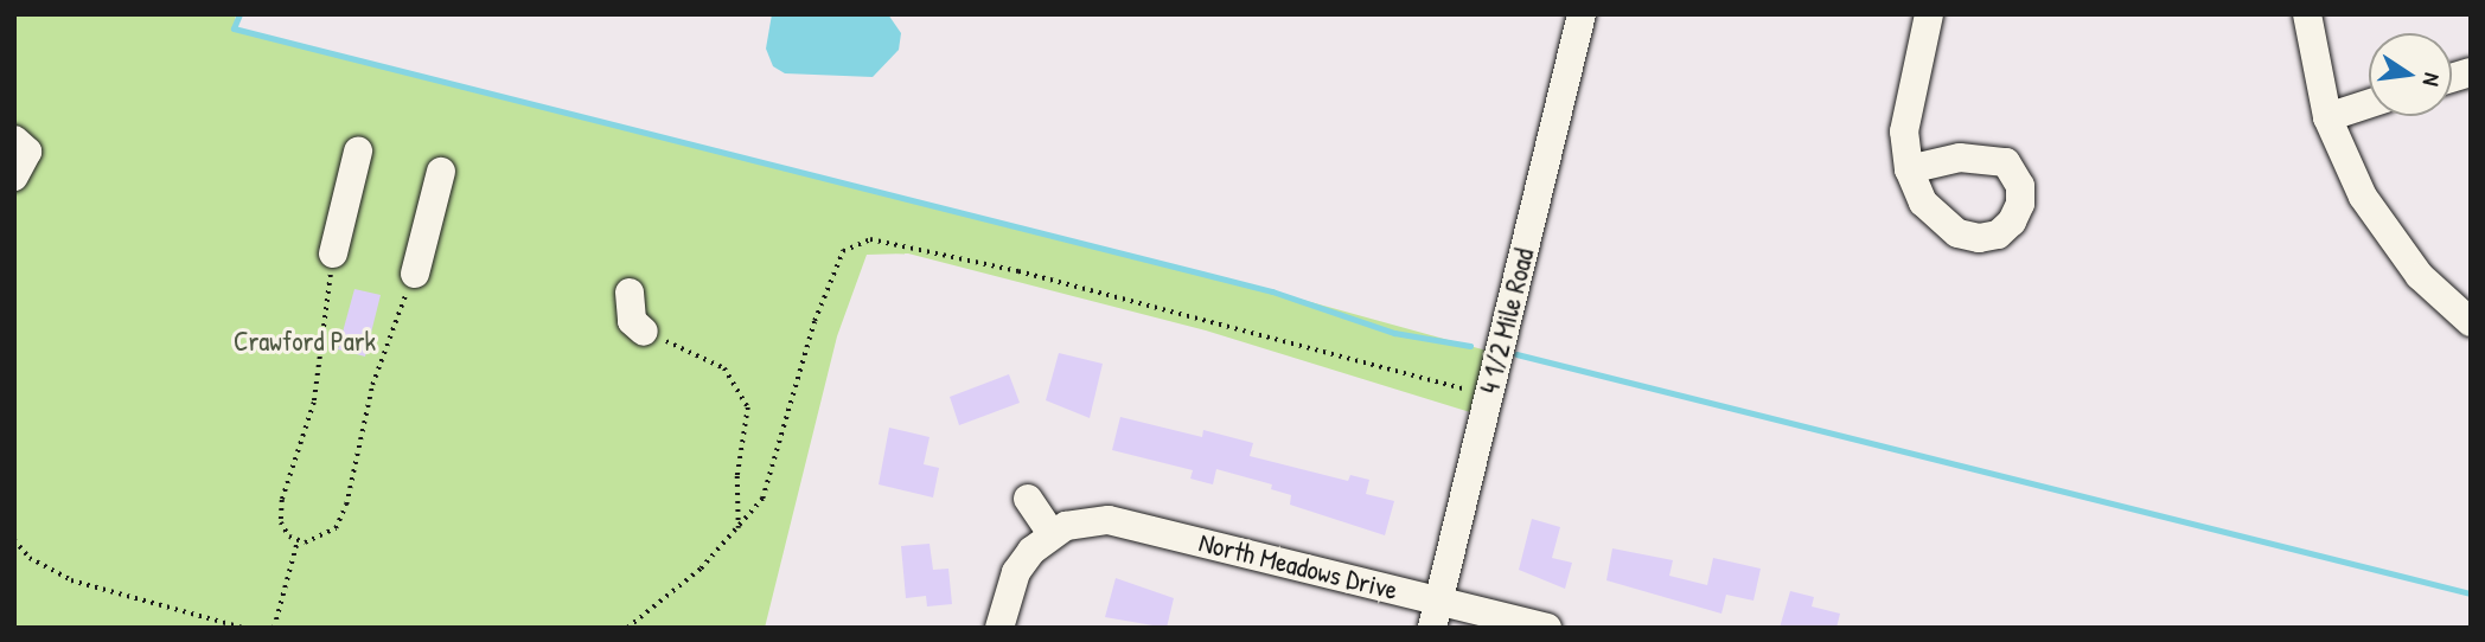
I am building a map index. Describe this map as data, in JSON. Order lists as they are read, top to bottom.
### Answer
{
  "streets": {
    "street": ["4 1/2 Mile Road", "North Meadows Drive"]
  },
  "crossings": [
    ["4 1/2 Mile Road", "North Meadows Drive"]
  ],
  "parks": ["Crawford Park"],
  "north": "right"
}
